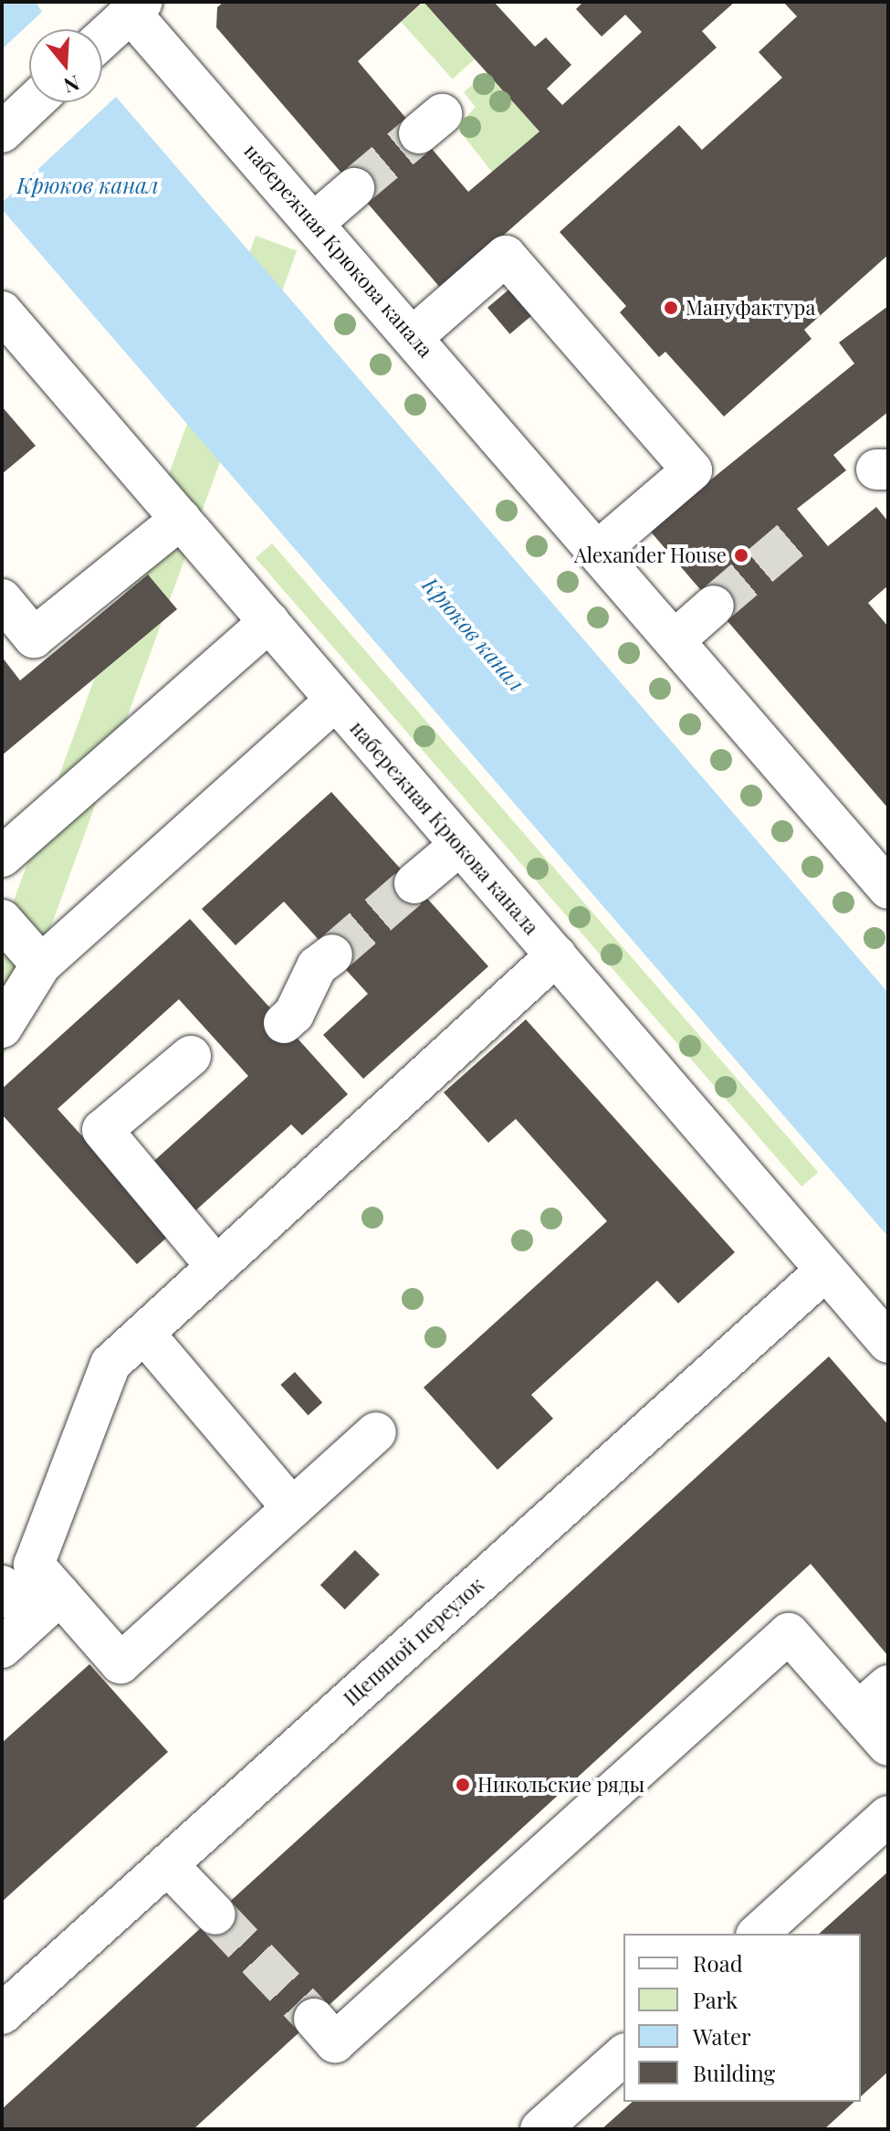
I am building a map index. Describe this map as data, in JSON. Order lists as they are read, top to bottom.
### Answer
{
  "streets": {
    "street": ["набережная Крюкова канала", "Щепяной переулок"]
  },
  "crossings": [
    ["набережная Крюкова канала", "Щепяной переулок"]
  ],
  "water": ["Крюков канал"],
  "places": ["Мануфактура", "Alexander House", "Никольские ряды"],
  "legend": [
    "Road",
    "Park",
    "Water",
    "Building"
  ],
  "north": "bottom"
}
